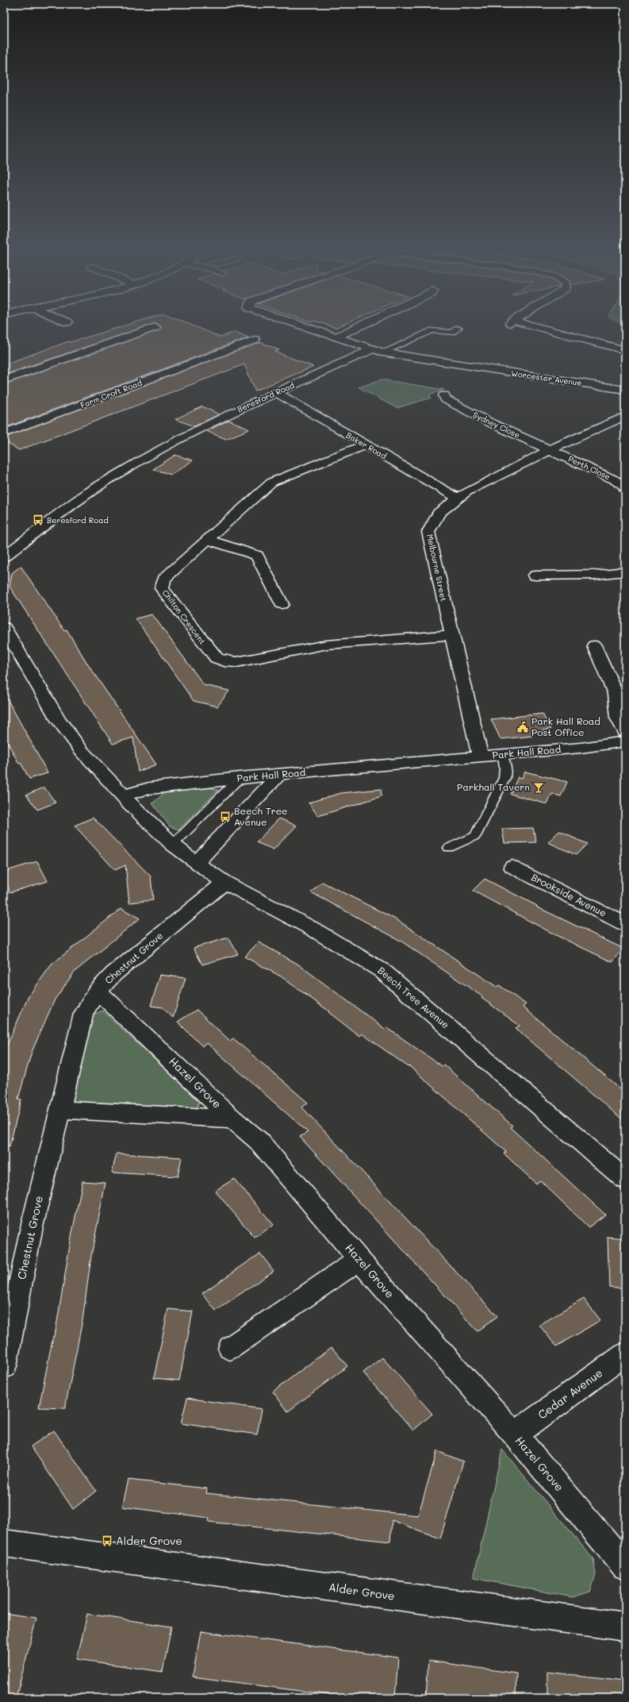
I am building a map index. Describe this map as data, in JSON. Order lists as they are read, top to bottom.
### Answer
{
  "streets": {
    "street": [
      "Worcester Avenue",
      "Farm Croft Road",
      "Beresford Road",
      "Sydney Close",
      "Baker Road",
      "Perth Close",
      "Melbourne Street",
      "Chilton Crescent",
      "Park Hall Road",
      "Brookside Avenue",
      "Chestnut Grove",
      "Beech Tree Avenue",
      "Hazel Grove",
      "Cedar Avenue",
      "Alder Grove"
    ]
  },
  "crossings": [
    ["Worcester Avenue", "Beresford Road"],
    ["Beresford Road", "Baker Road"],
    ["Sydney Close", "Perth Close"],
    ["Sydney Close", "Melbourne Street"],
    ["Baker Road", "Melbourne Street"],
    ["Baker Road", "Chilton Crescent"],
    ["Perth Close", "Melbourne Street"],
    ["Melbourne Street", "Chilton Crescent"],
    ["Melbourne Street", "Park Hall Road"],
    ["Park Hall Road", "Beech Tree Avenue"],
    ["Chestnut Grove", "Beech Tree Avenue"],
    ["Chestnut Grove", "Hazel Grove"],
    ["Hazel Grove", "Cedar Avenue"]
  ],
  "places": {
    "bus stop": ["Beresford Road", "Beech Tree Avenue", "Alder Grove"],
    "public building": ["Park Hall Road Post Office"],
    "bar": ["Parkhall Tavern"]
  }
}
